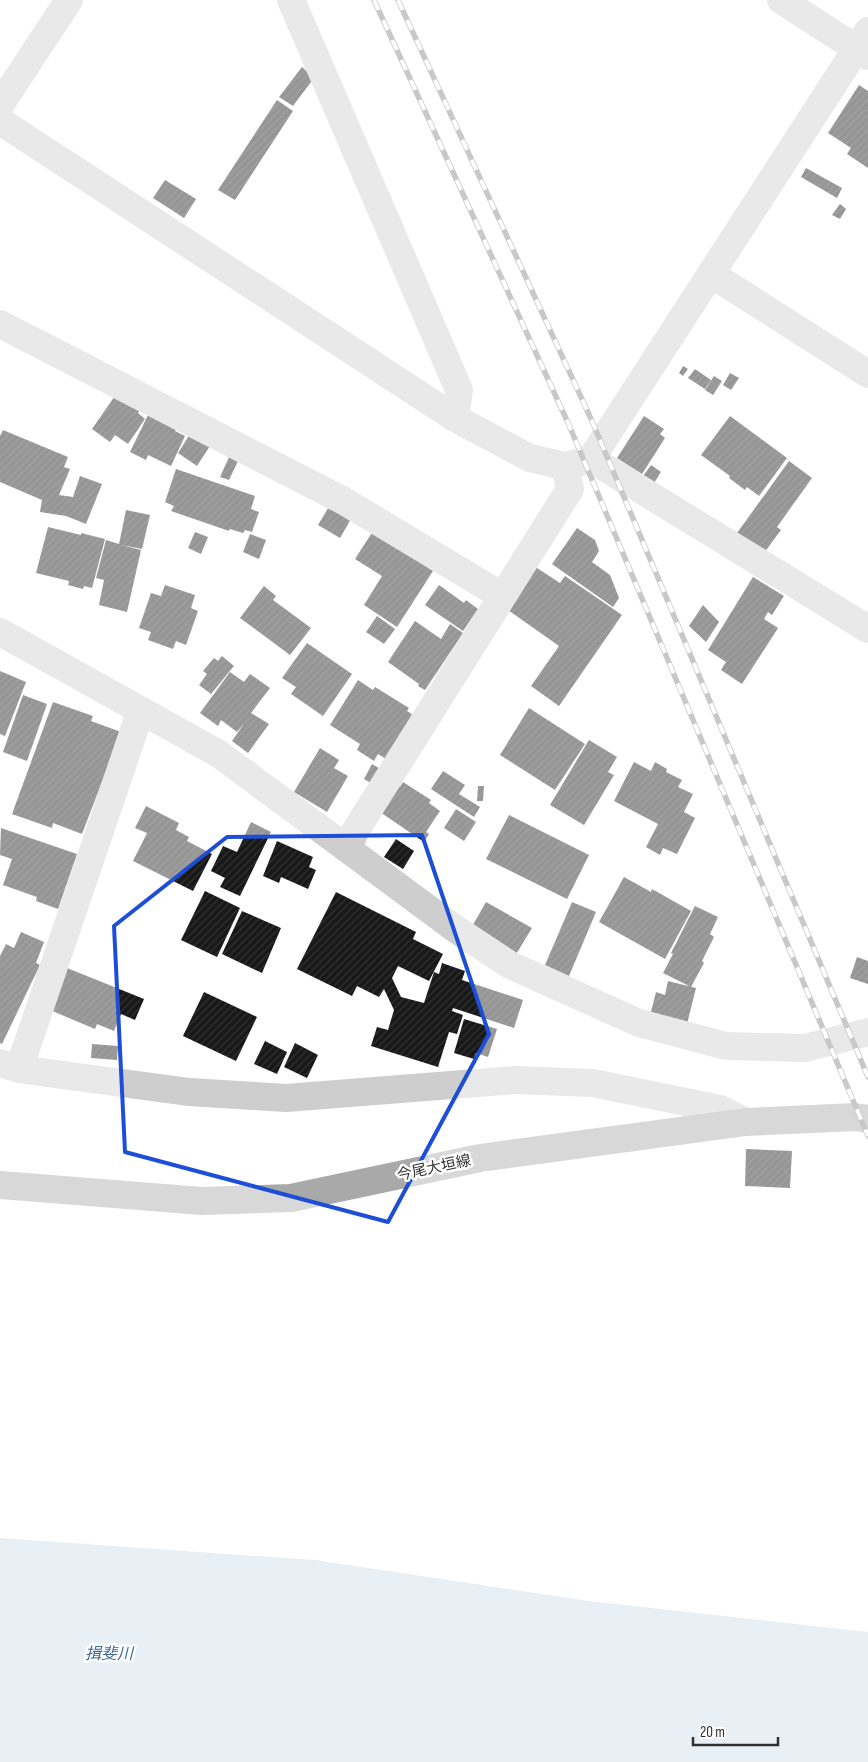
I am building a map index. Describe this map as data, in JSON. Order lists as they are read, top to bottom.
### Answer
{
  "streets": {
    "main road": ["今尾大垣線"]
  },
  "water": ["揖斐川"],
  "scale_bar": "20 m"
}
